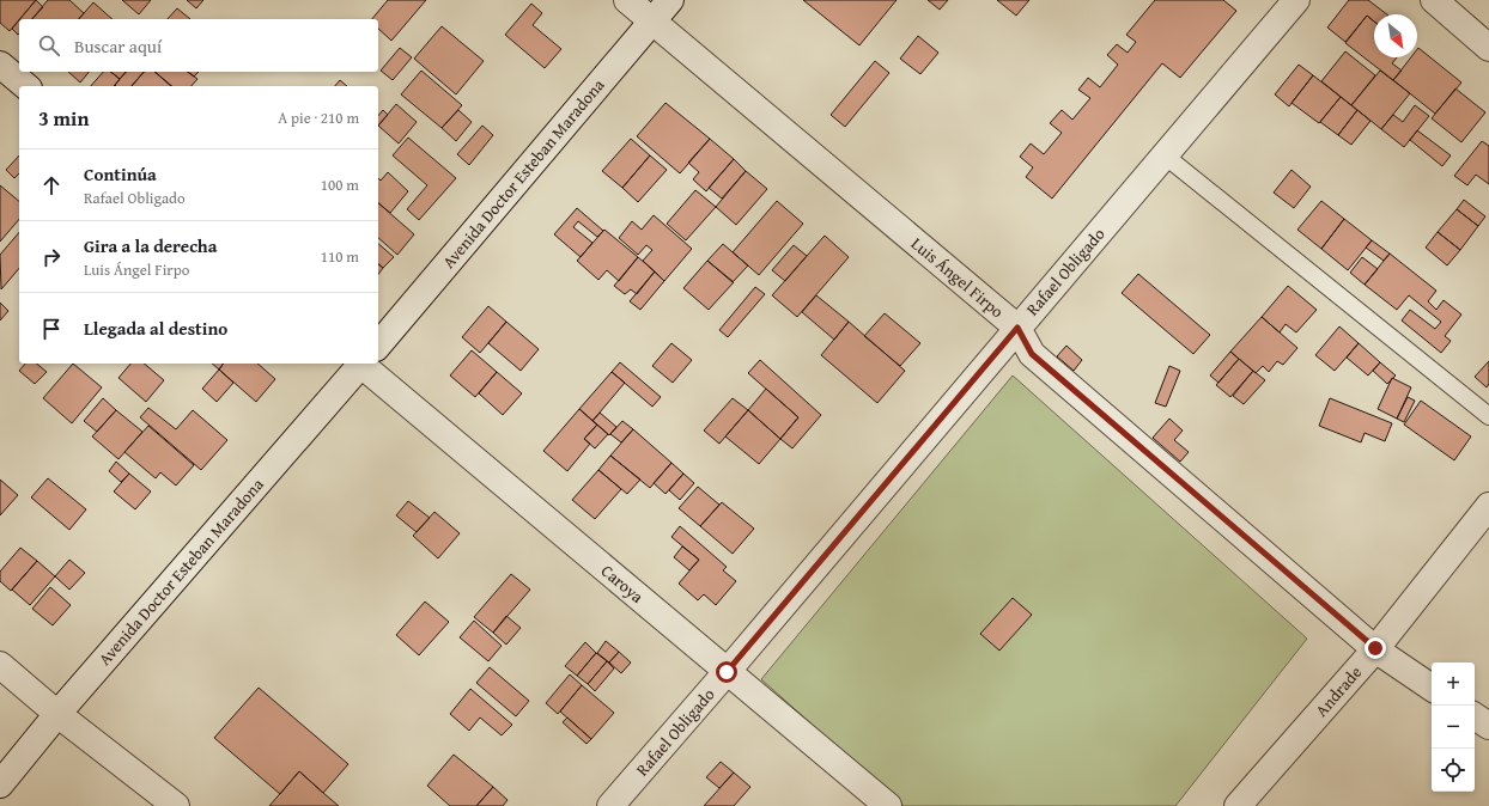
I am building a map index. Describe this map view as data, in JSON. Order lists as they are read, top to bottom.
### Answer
{
  "streets": {
    "street": [
      "Avenida Doctor Esteban Maradona",
      "Rafael Obligado",
      "Luis Ángel Firpo",
      "Caroya",
      "Andrade"
    ]
  },
  "crossings": [
    ["Avenida Doctor Esteban Maradona", "Luis Ángel Firpo"],
    ["Rafael Obligado", "Luis Ángel Firpo"],
    ["Rafael Obligado", "Caroya"],
    ["Luis Ángel Firpo", "Andrade"]
  ],
  "north": "bottom right",
  "page": {
    "search": "Buscar aquí",
    "heading": ["3 min", "A pie · 210 m"],
    "list": [
      ["Continúa", "Rafael Obligado", "100 m"],
      ["Gira a la derecha", "Luis Ángel Firpo", "110 m"],
      "Llegada al destino"
    ],
    "map_buttons": ["+", "−"]
  }
}
